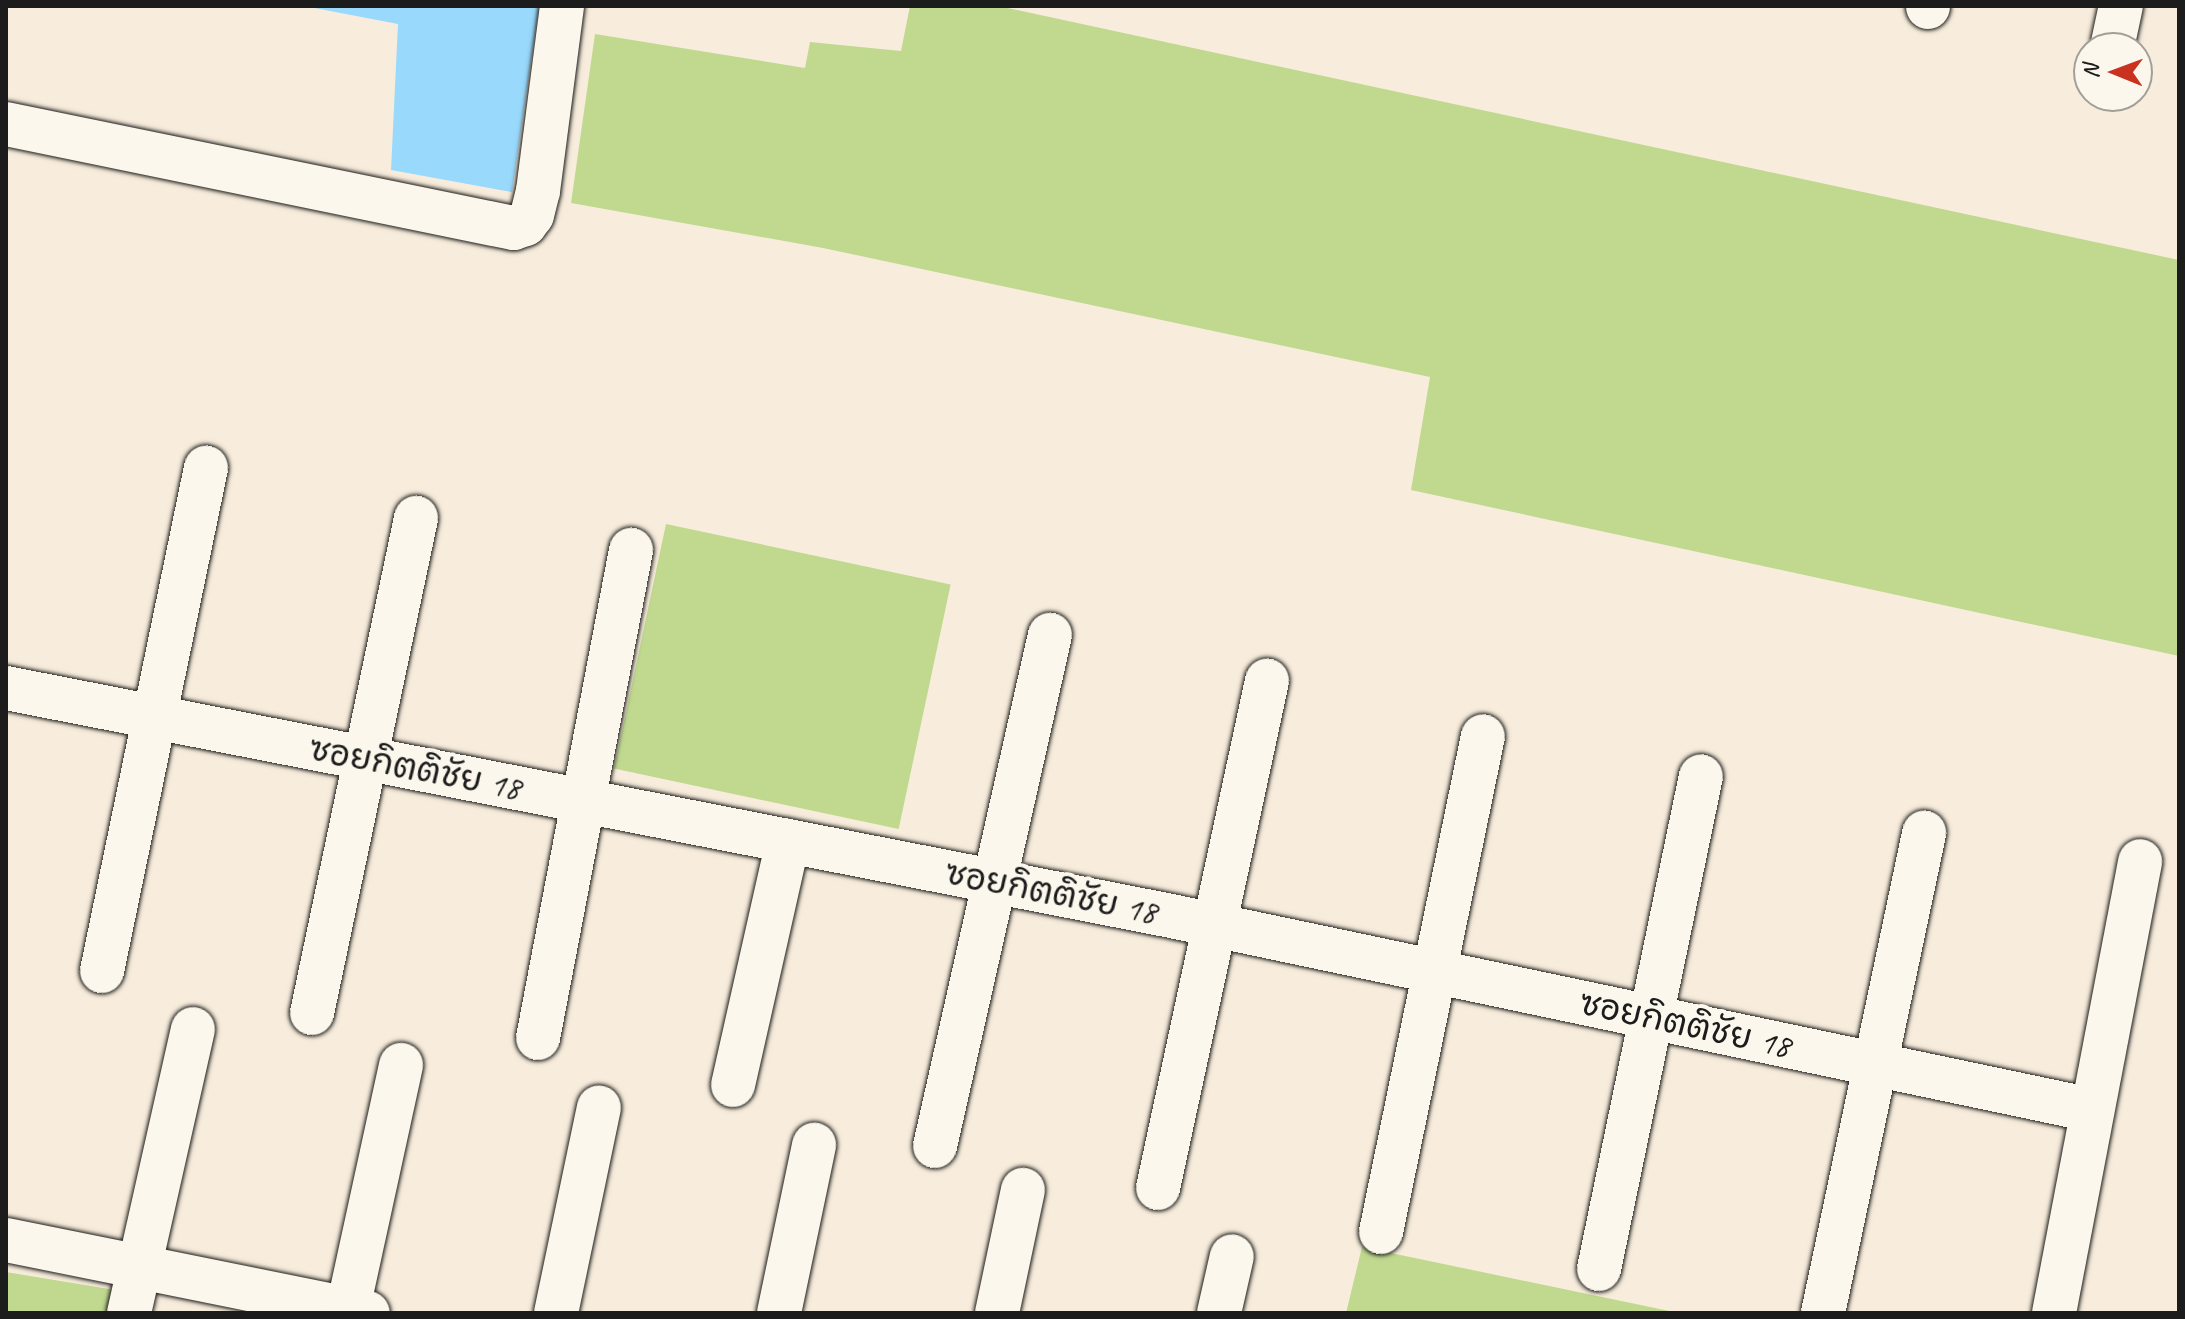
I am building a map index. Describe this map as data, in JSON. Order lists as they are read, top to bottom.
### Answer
{
  "streets": {
    "street": ["ซอยกิตติชัย 18"]
  },
  "north": "left"
}
